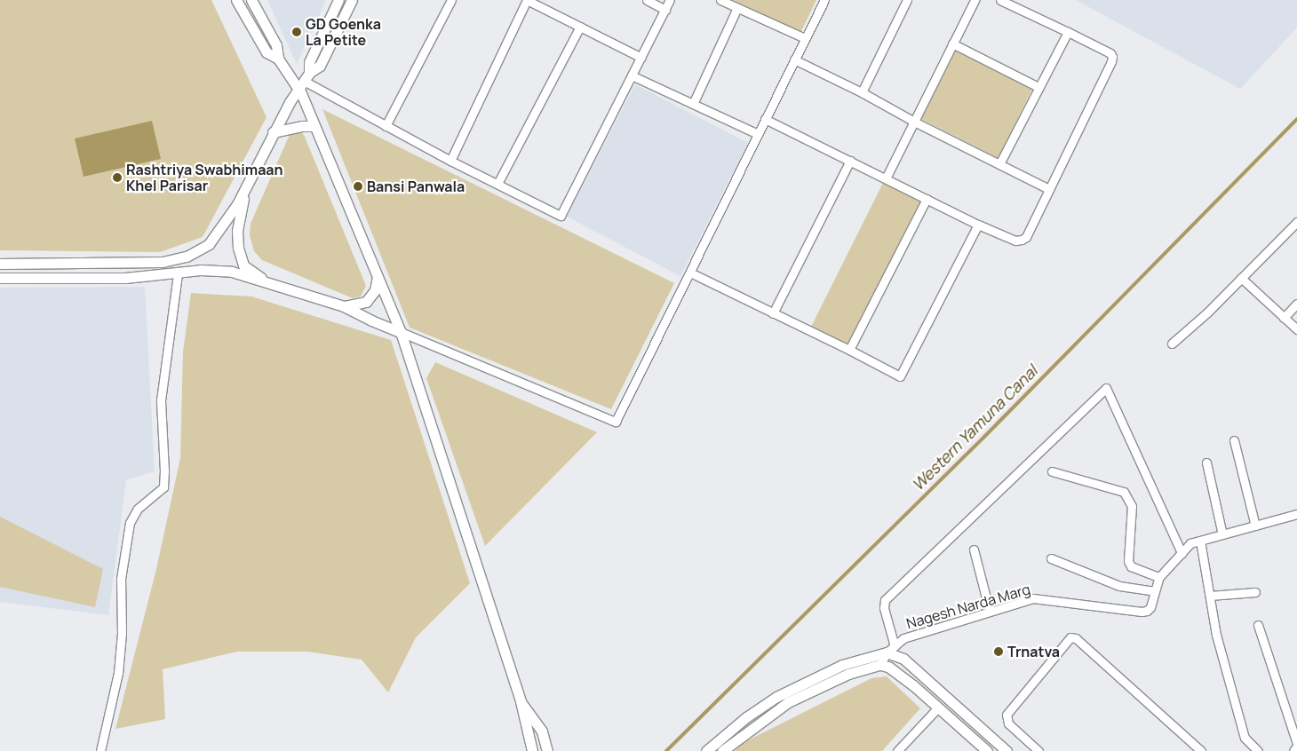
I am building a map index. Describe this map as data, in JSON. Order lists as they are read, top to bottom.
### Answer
{
  "streets": {
    "street": ["Nagesh Narda Marg"]
  },
  "water": ["Western Yamuna Canal"],
  "places": [
    "GD Goenka La Petite",
    "Rashtriya Swabhimaan Khel Parisar",
    "Bansi Panwala",
    "Trnatva"
  ]
}
